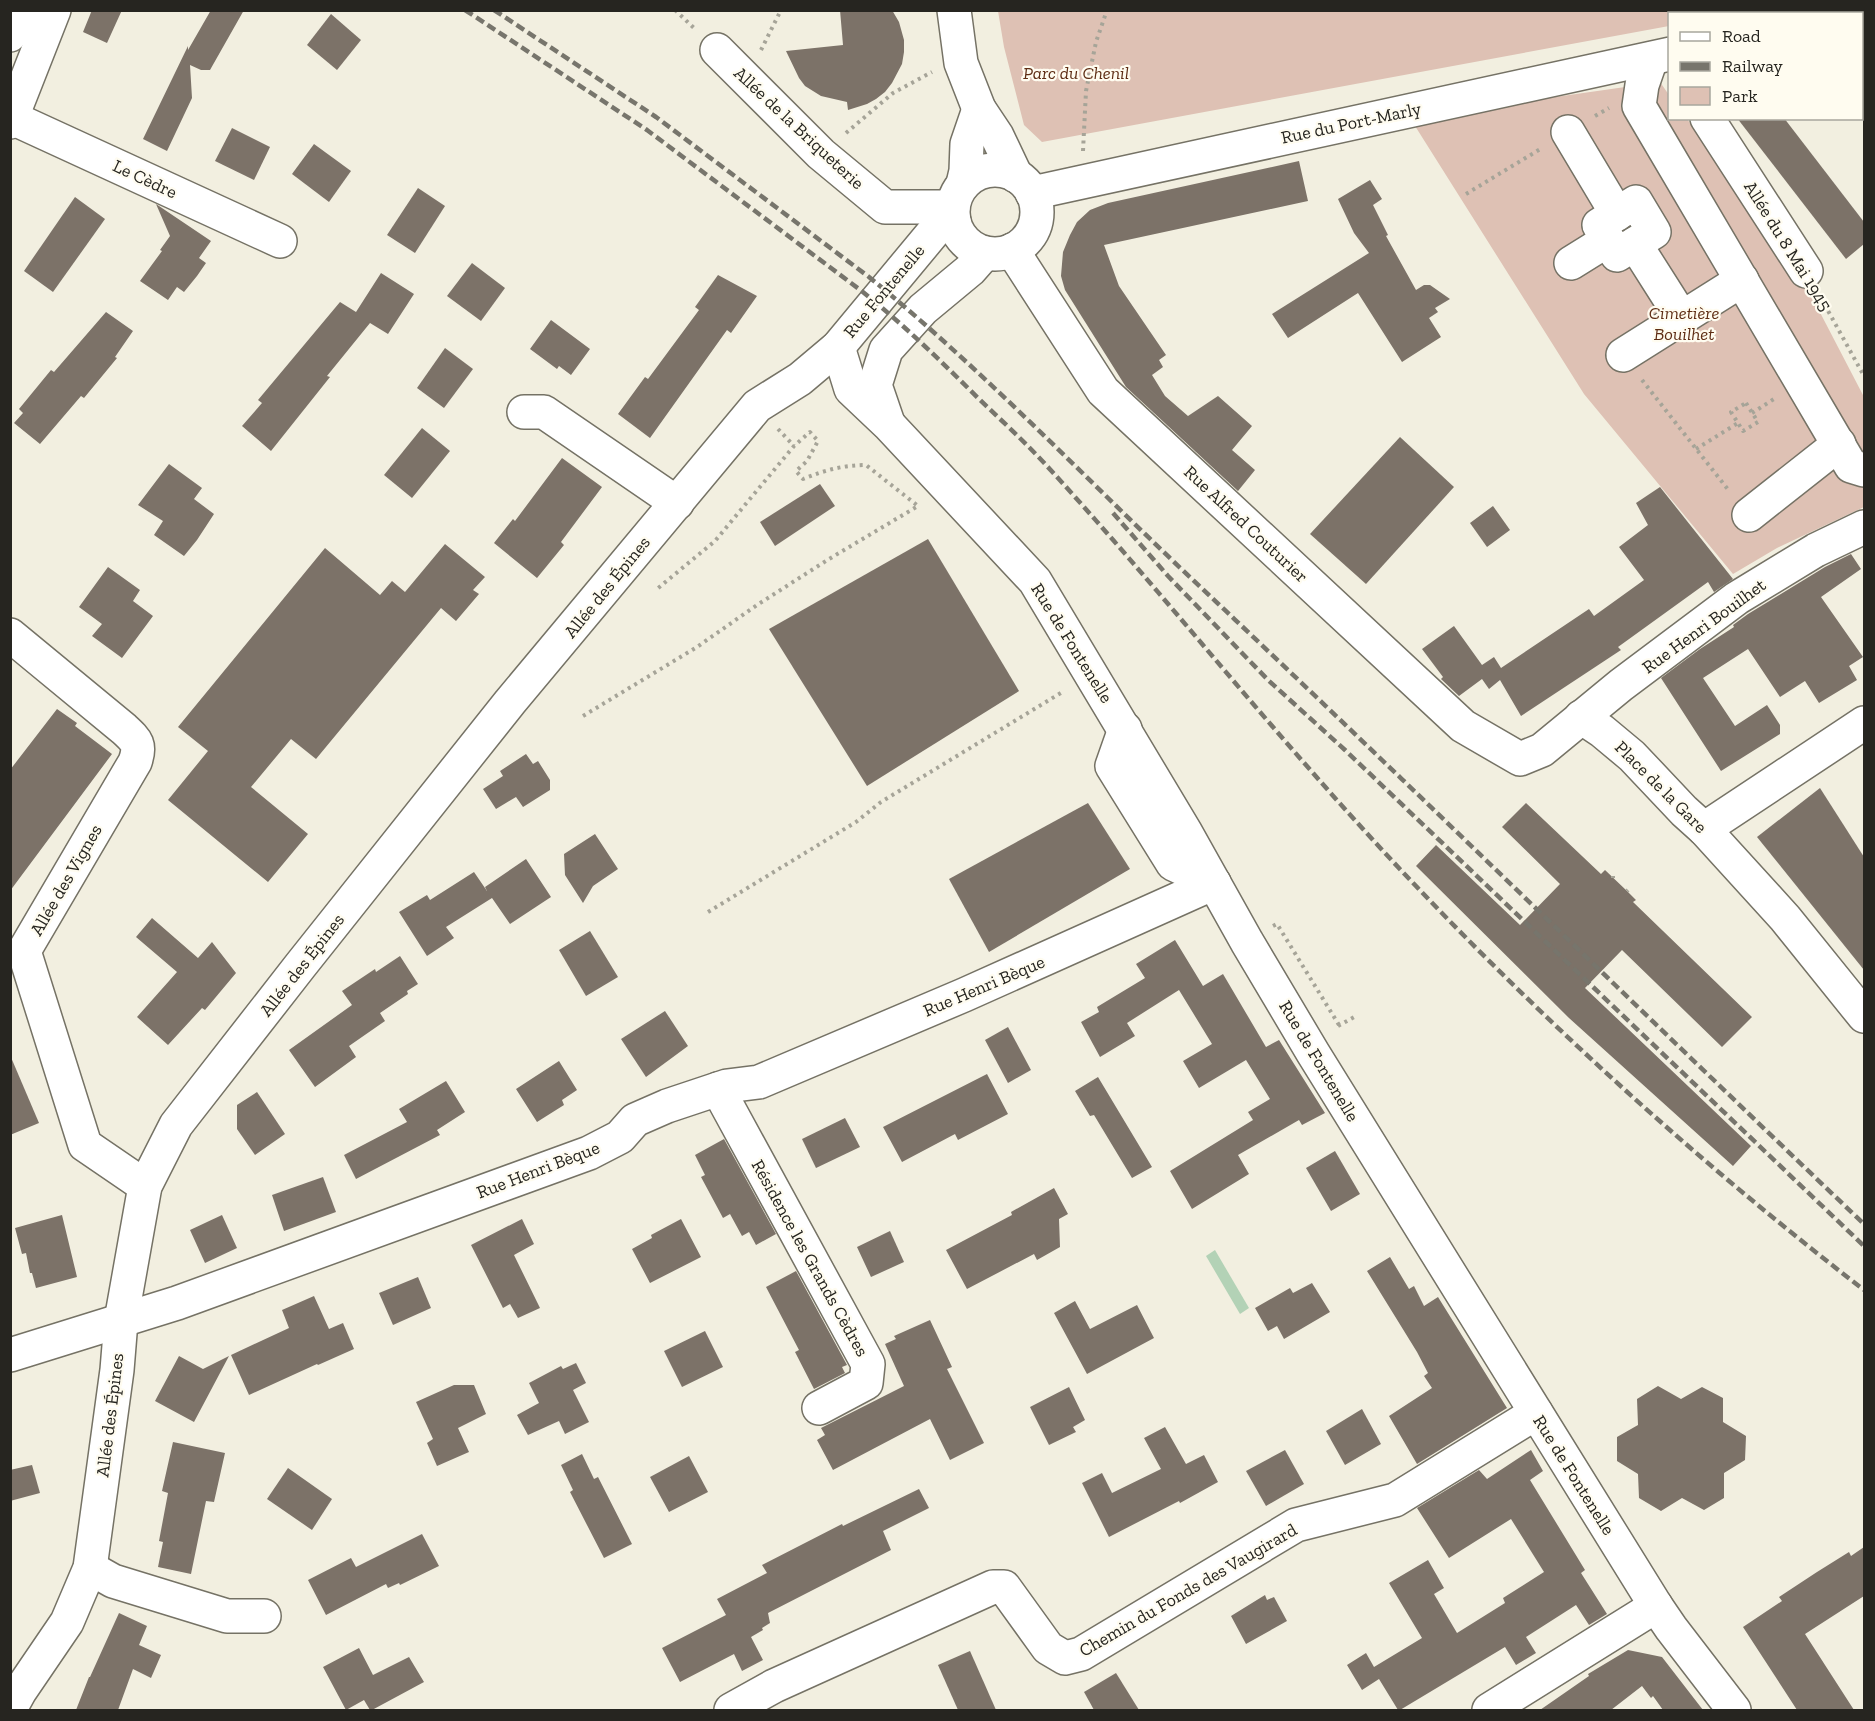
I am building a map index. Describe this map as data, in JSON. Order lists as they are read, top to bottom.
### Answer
{
  "streets": {
    "street": [
      "Rue du Port-Marly",
      "Allée de la Briqueterie",
      "Le Cèdre",
      "Allée du 8 Mai 1945",
      "Rue Fontenelle",
      "Rue Alfred Couturier",
      "Allée des Épines",
      "Rue Henri Bouilhet",
      "Rue de Fontenelle",
      "Place de la Gare",
      "Allée des Vignes",
      "Rue Henri Bèque",
      "Résidence les Grands Cèdres",
      "Chemin du Fonds des Vaugirard"
    ]
  },
  "crossings": [
    ["Rue du Port-Marly", "Allée de la Briqueterie"],
    ["Rue du Port-Marly", "Rue Fontenelle"],
    ["Rue du Port-Marly", "Rue Alfred Couturier"],
    ["Allée de la Briqueterie", "Rue Fontenelle"],
    ["Allée de la Briqueterie", "Rue Alfred Couturier"],
    ["Rue Fontenelle", "Rue Alfred Couturier"],
    ["Rue Fontenelle", "Allée des Épines"],
    ["Rue Fontenelle", "Rue de Fontenelle"],
    ["Rue Alfred Couturier", "Rue Henri Bouilhet"],
    ["Rue Alfred Couturier", "Place de la Gare"],
    ["Allée des Épines", "Allée des Vignes"],
    ["Allée des Épines", "Rue Henri Bèque"],
    ["Rue Henri Bouilhet", "Place de la Gare"],
    ["Rue de Fontenelle", "Rue Henri Bèque"],
    ["Rue de Fontenelle", "Chemin du Fonds des Vaugirard"],
    ["Rue Henri Bèque", "Résidence les Grands Cèdres"]
  ],
  "parks": ["Parc du Chenil", "Cimetière Bouilhet"],
  "legend": ["Road", "Railway", "Park"]
}
